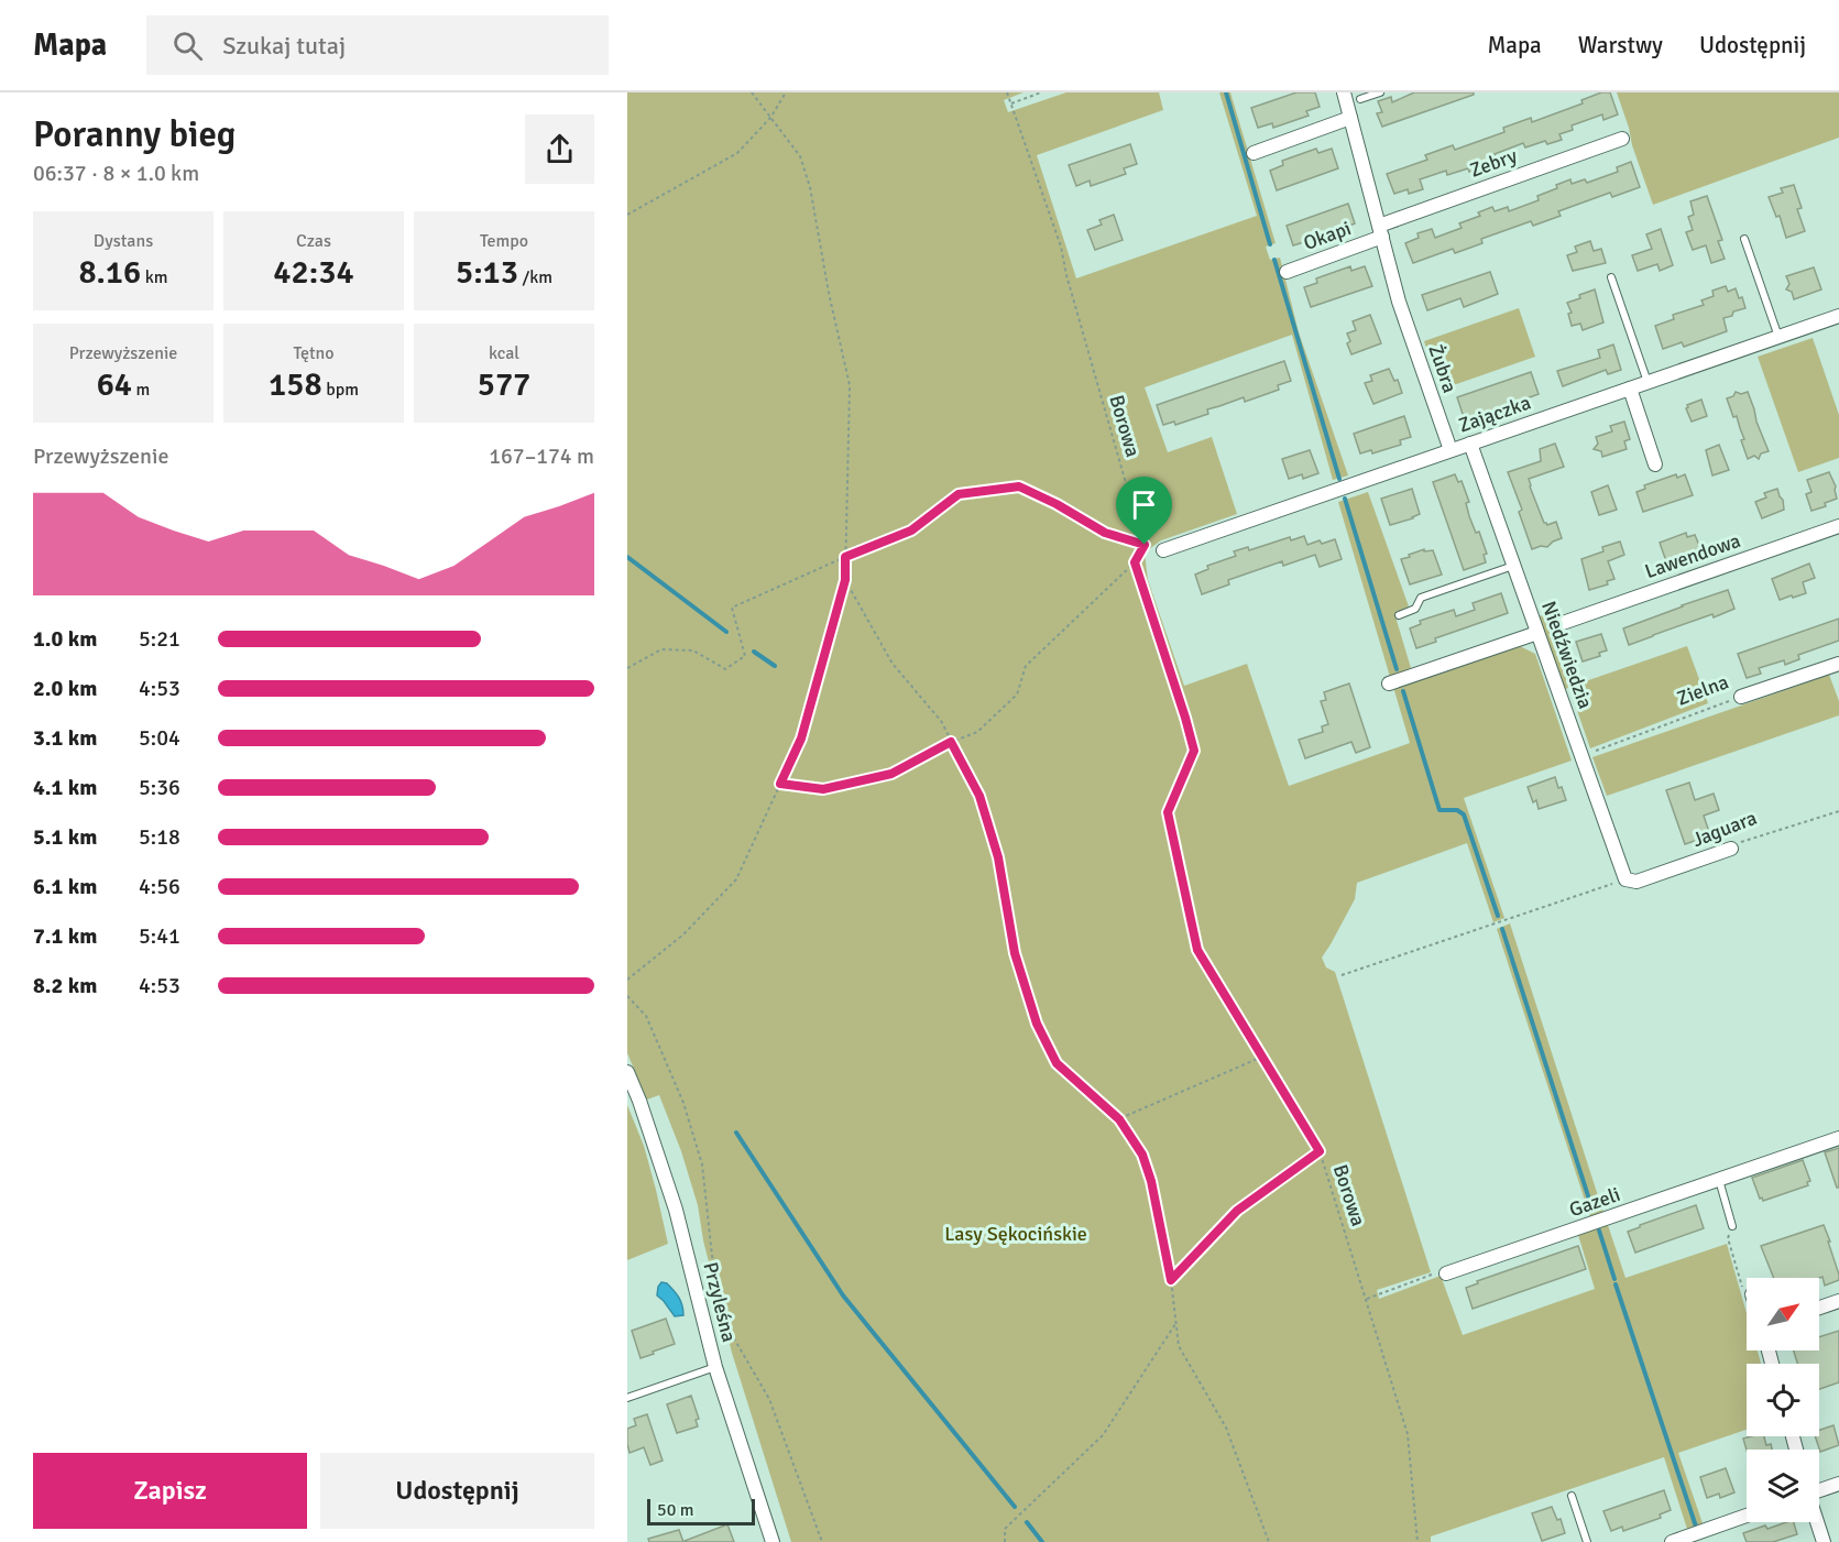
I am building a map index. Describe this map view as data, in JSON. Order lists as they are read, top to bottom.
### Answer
{
  "streets": {
    "street": [
      "Zebry",
      "Okapi",
      "Żubra",
      "Zajączka",
      "Lawendowa",
      "Niedźwiedzia",
      "Zielna",
      "Jaguara",
      "Gazeli",
      "Przyleśna"
    ],
    "path": ["Borowa"]
  },
  "crossings": [
    ["Zebry", "Okapi"],
    ["Zebry", "Żubra"],
    ["Okapi", "Żubra"],
    ["Żubra", "Zajączka"],
    ["Zajączka", "Niedźwiedzia"],
    ["Niedźwiedzia", "Zielna"],
    ["Niedźwiedzia", "Jaguara"]
  ],
  "parks": ["Lasy Sękocińskie"],
  "scale_bar": "50 m",
  "north": "top right",
  "page": {
    "header": "Mapa",
    "search": "Szukaj tutaj",
    "nav": ["Mapa", "Warstwy", "Udostępnij"],
    "heading": ["Poranny bieg", "06:37 · 8 × 1.0 km"],
    "stats": [
      ["Dystans", "8.16 km"],
      ["Czas", "42:34"],
      ["Tempo", "5:13 /km"],
      ["Przewyższenie", "64 m"],
      ["Tętno", "158 bpm"],
      ["kcal", "577"]
    ],
    "chart": ["Przewyższenie", "167–174 m"],
    "list": [
      {
        "name": "1.0 km",
        "note": "5:21"
      },
      {
        "name": "2.0 km",
        "note": "4:53"
      },
      {
        "name": "3.1 km",
        "note": "5:04"
      },
      {
        "name": "4.1 km",
        "note": "5:36"
      },
      {
        "name": "5.1 km",
        "note": "5:18"
      },
      {
        "name": "6.1 km",
        "note": "4:56"
      },
      {
        "name": "7.1 km",
        "note": "5:41"
      },
      {
        "name": "8.2 km",
        "note": "4:53"
      }
    ],
    "buttons": ["Zapisz", "Udostępnij"],
    "scale": "50 m"
  }
}
